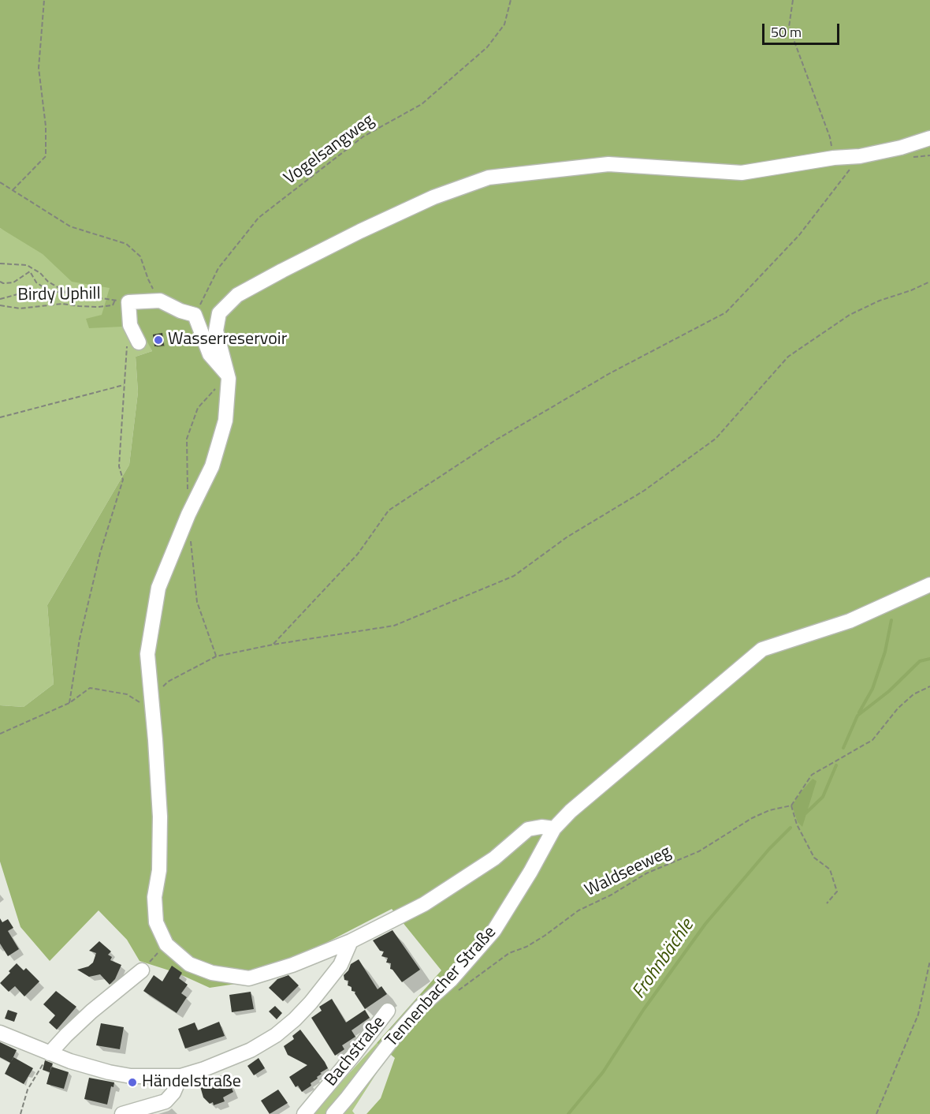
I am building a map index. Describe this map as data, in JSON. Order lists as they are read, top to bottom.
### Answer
{
  "streets": {
    "street": ["Tennenbacher Straße", "Bachstraße"],
    "path": ["Vogelsangweg", "Birdy Uphill", "Waldseeweg"]
  },
  "water": ["Frohnbächle"],
  "places": ["Wasserreservoir", "Händelstraße"],
  "scale_bar": "50 m"
}
